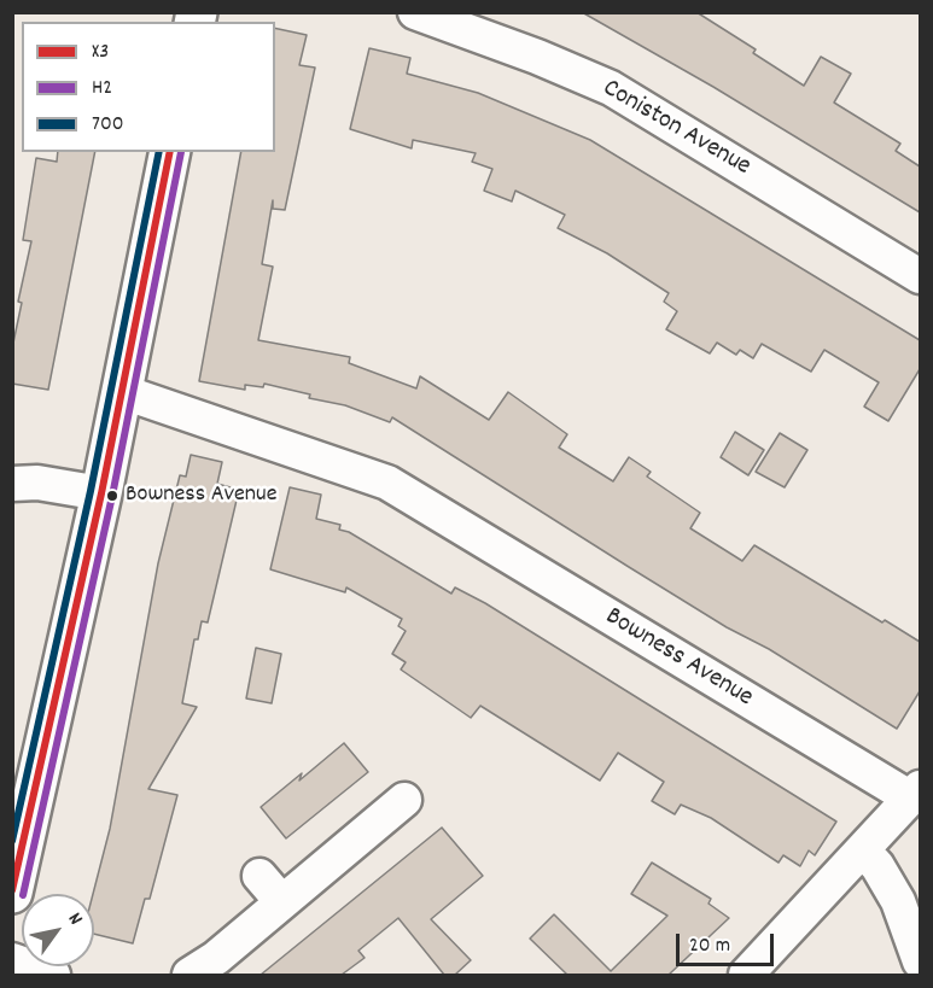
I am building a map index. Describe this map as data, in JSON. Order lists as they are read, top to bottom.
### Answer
{
  "streets": {
    "street": ["Coniston Avenue", "Bowness Avenue"]
  },
  "places": ["Bowness Avenue"],
  "lines": ["transit line X3", "transit line H2", "transit line 700"],
  "legend": ["X3", "H2", "700"],
  "scale_bar": "20 m",
  "north": "top right"
}
